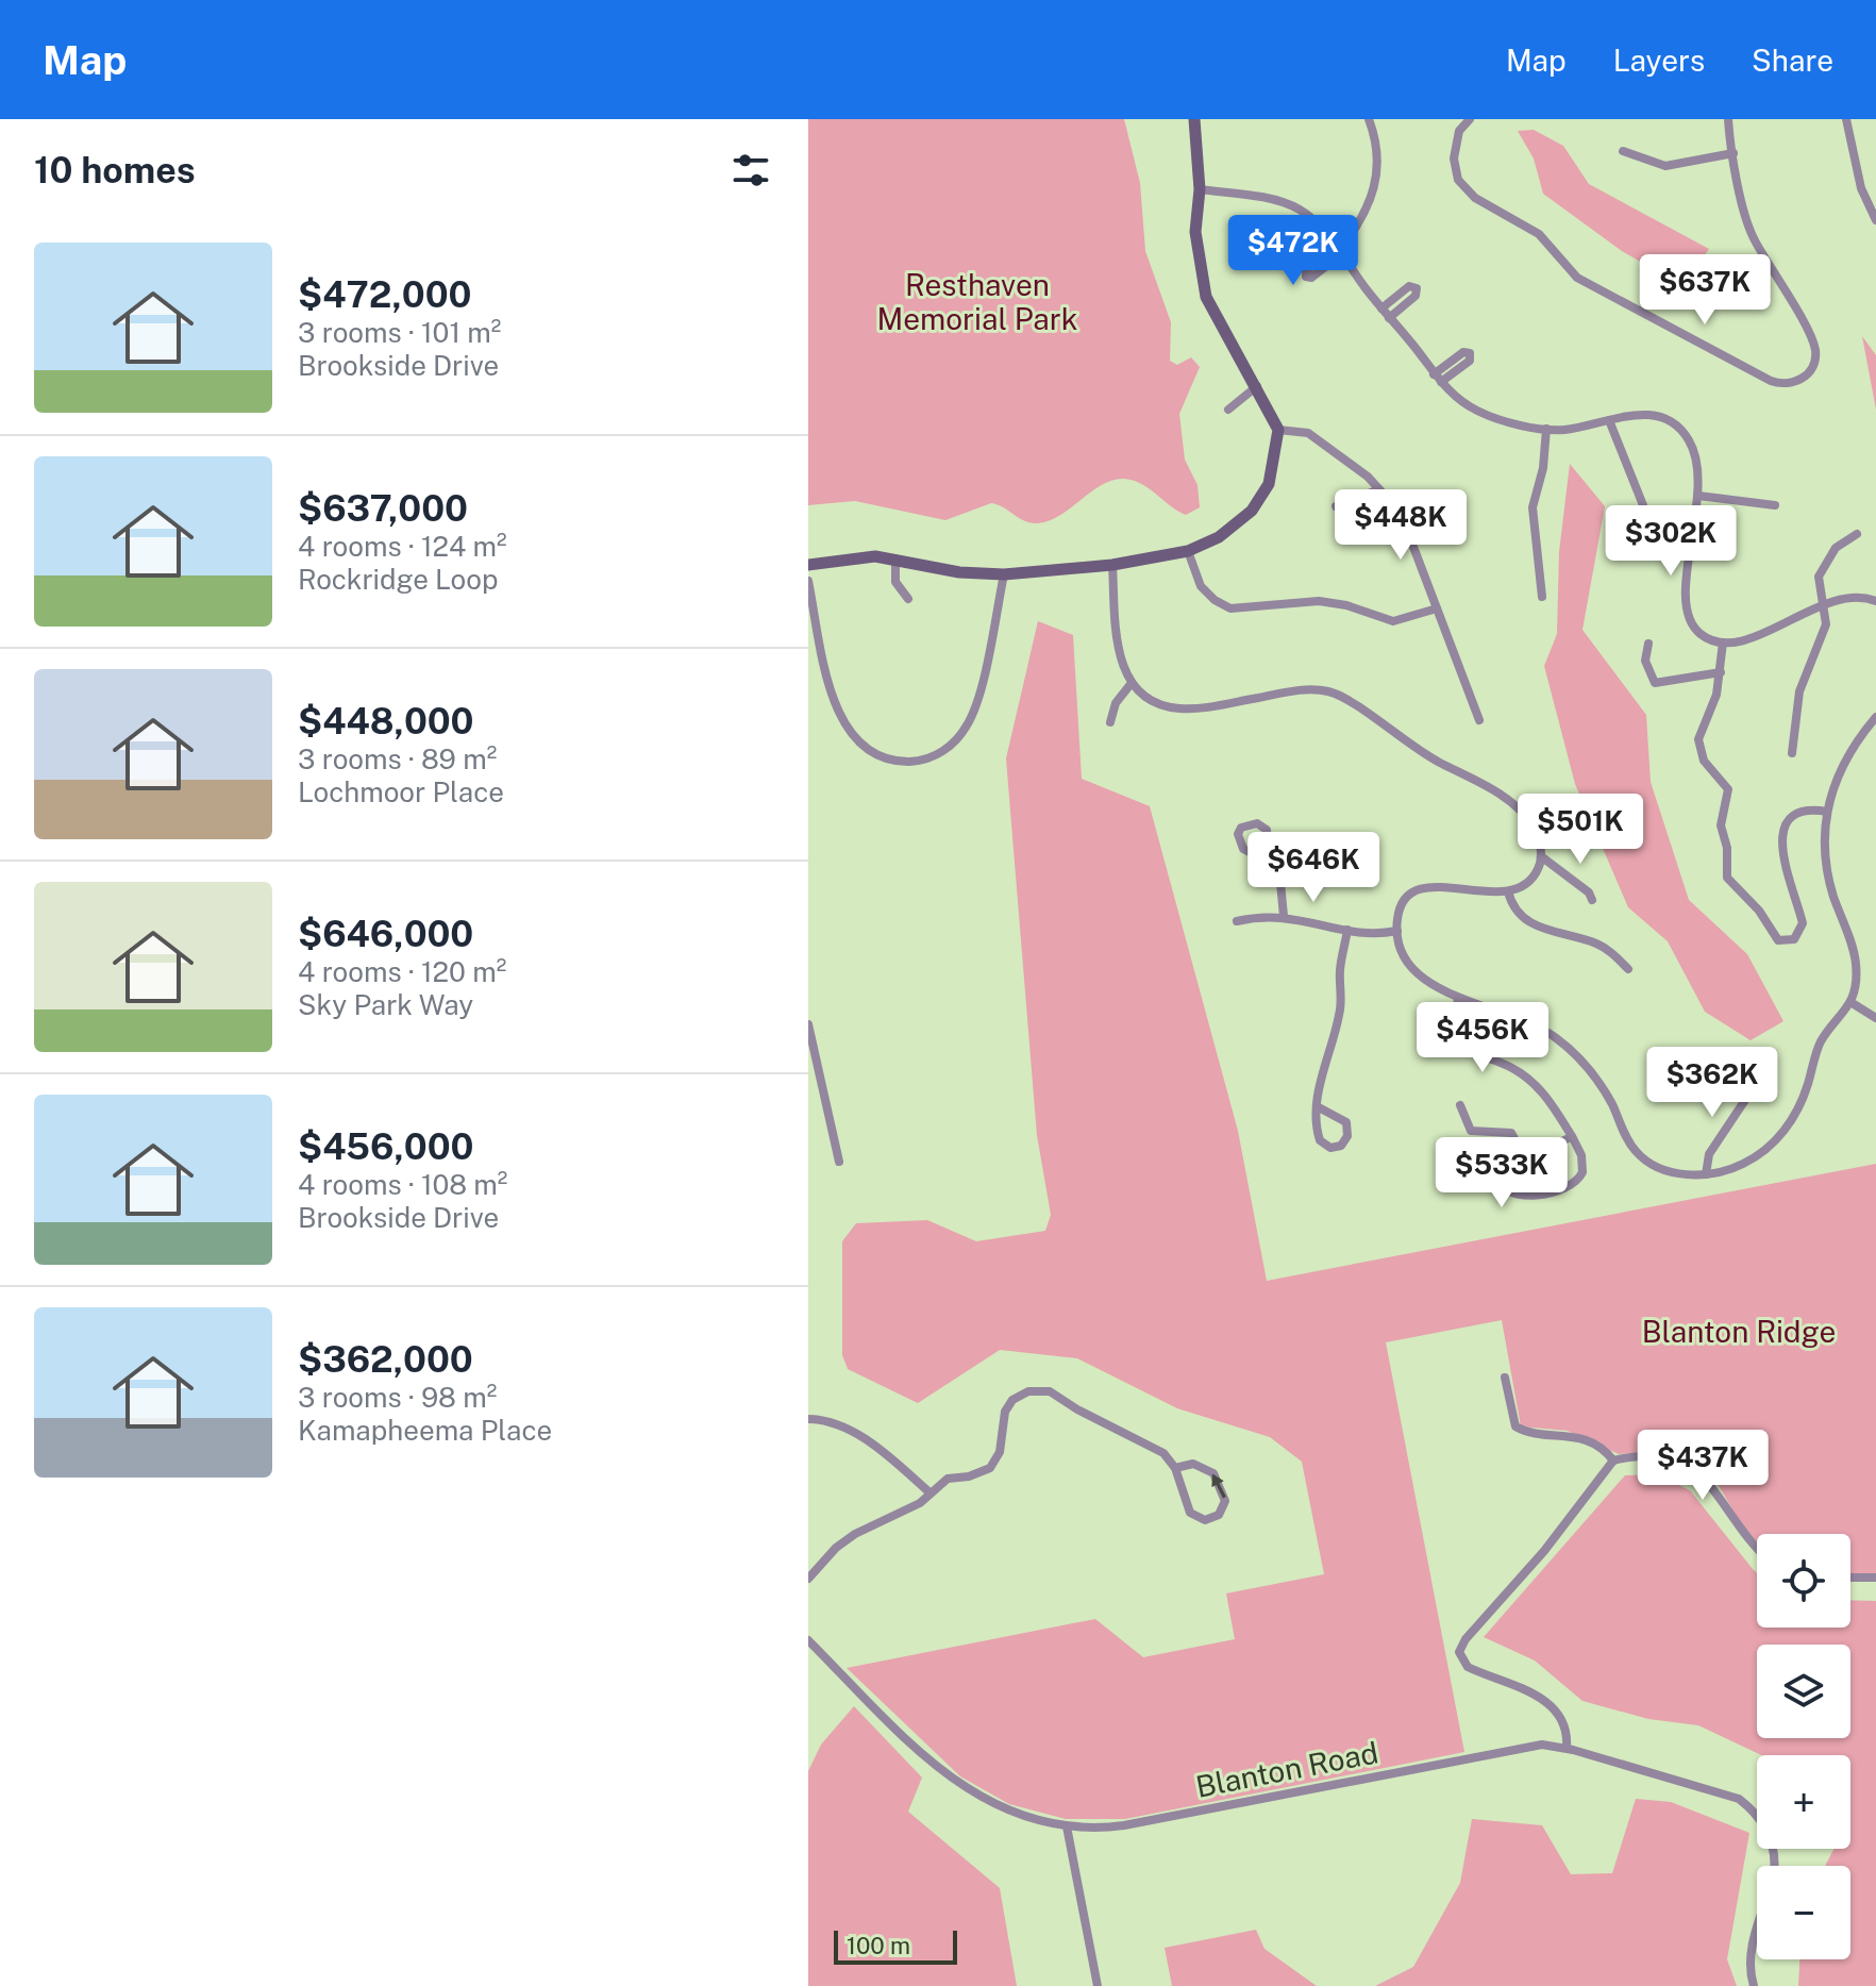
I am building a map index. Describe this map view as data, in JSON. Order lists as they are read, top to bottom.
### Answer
{
  "streets": {
    "street": ["Blanton Road"]
  },
  "parks": ["Resthaven Memorial Park", "Blanton Ridge"],
  "scale_bar": "100 m",
  "page": {
    "header": "Map",
    "nav": ["Map", "Layers", "Share"],
    "heading": "10 homes",
    "price": [
      "$472K",
      "$637K",
      "$448K",
      "$302K",
      "$501K",
      "$646K",
      "$456K",
      "$362K",
      "$533K",
      "$437K"
    ],
    "list": [
      {
        "name": "$472,000",
        "note": "3 rooms · 101 m² · Brookside Drive"
      },
      {
        "name": "$637,000",
        "note": "4 rooms · 124 m² · Rockridge Loop"
      },
      {
        "name": "$448,000",
        "note": "3 rooms · 89 m² · Lochmoor Place"
      },
      {
        "name": "$646,000",
        "note": "4 rooms · 120 m² · Sky Park Way"
      },
      {
        "name": "$456,000",
        "note": "4 rooms · 108 m² · Brookside Drive"
      },
      {
        "name": "$362,000",
        "note": "3 rooms · 98 m² · Kamapheema Place"
      }
    ],
    "map_buttons": ["+", "−"],
    "scale": "100 m"
  }
}
